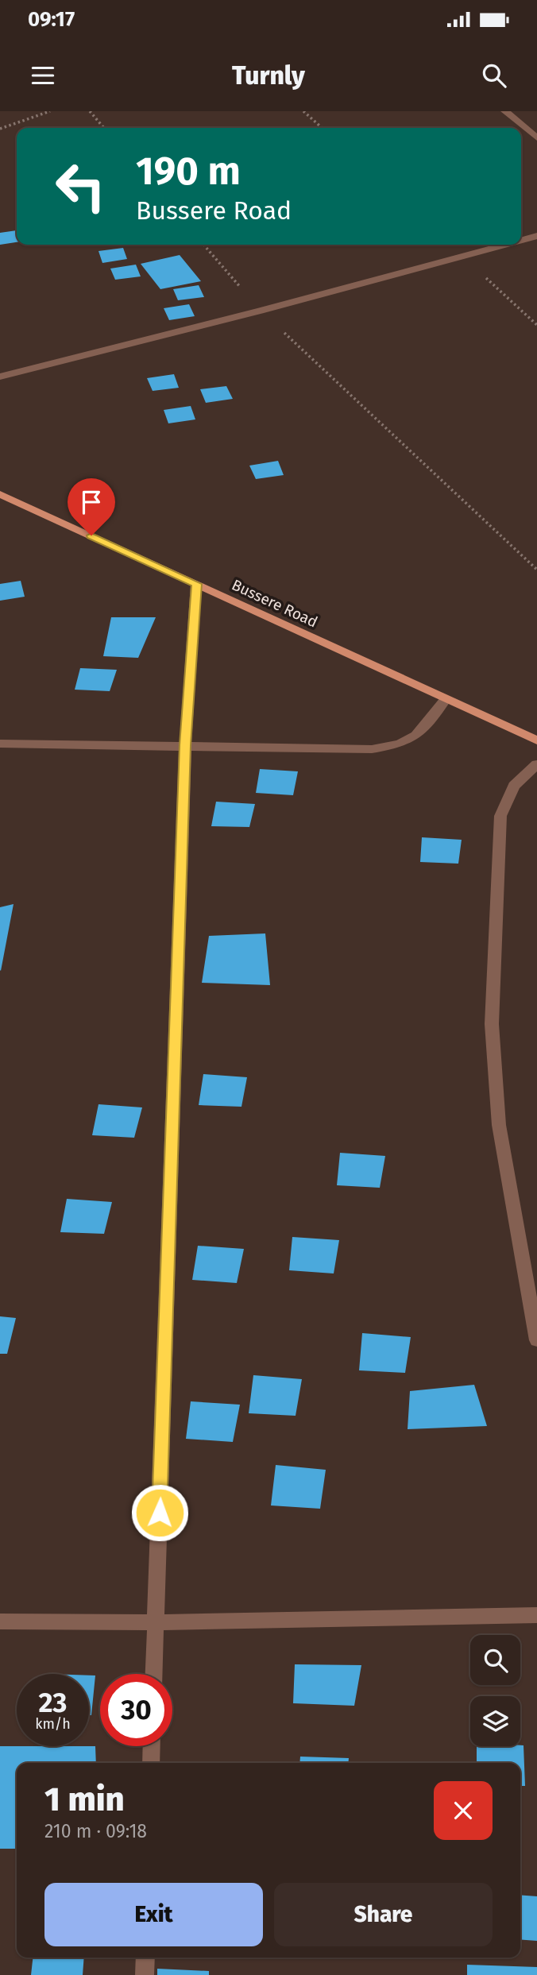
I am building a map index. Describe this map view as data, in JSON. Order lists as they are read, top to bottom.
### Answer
{
  "streets": {
    "main road": ["Bussere Road"]
  },
  "page": {
    "status": "09:17",
    "header": "Turnly",
    "turn": ["190 m", "Bussere Road"],
    "speed": "23 km/h",
    "limit": "30",
    "heading": ["1 min", "210 m · 09:18"],
    "buttons": ["Exit", "Share"]
  }
}
